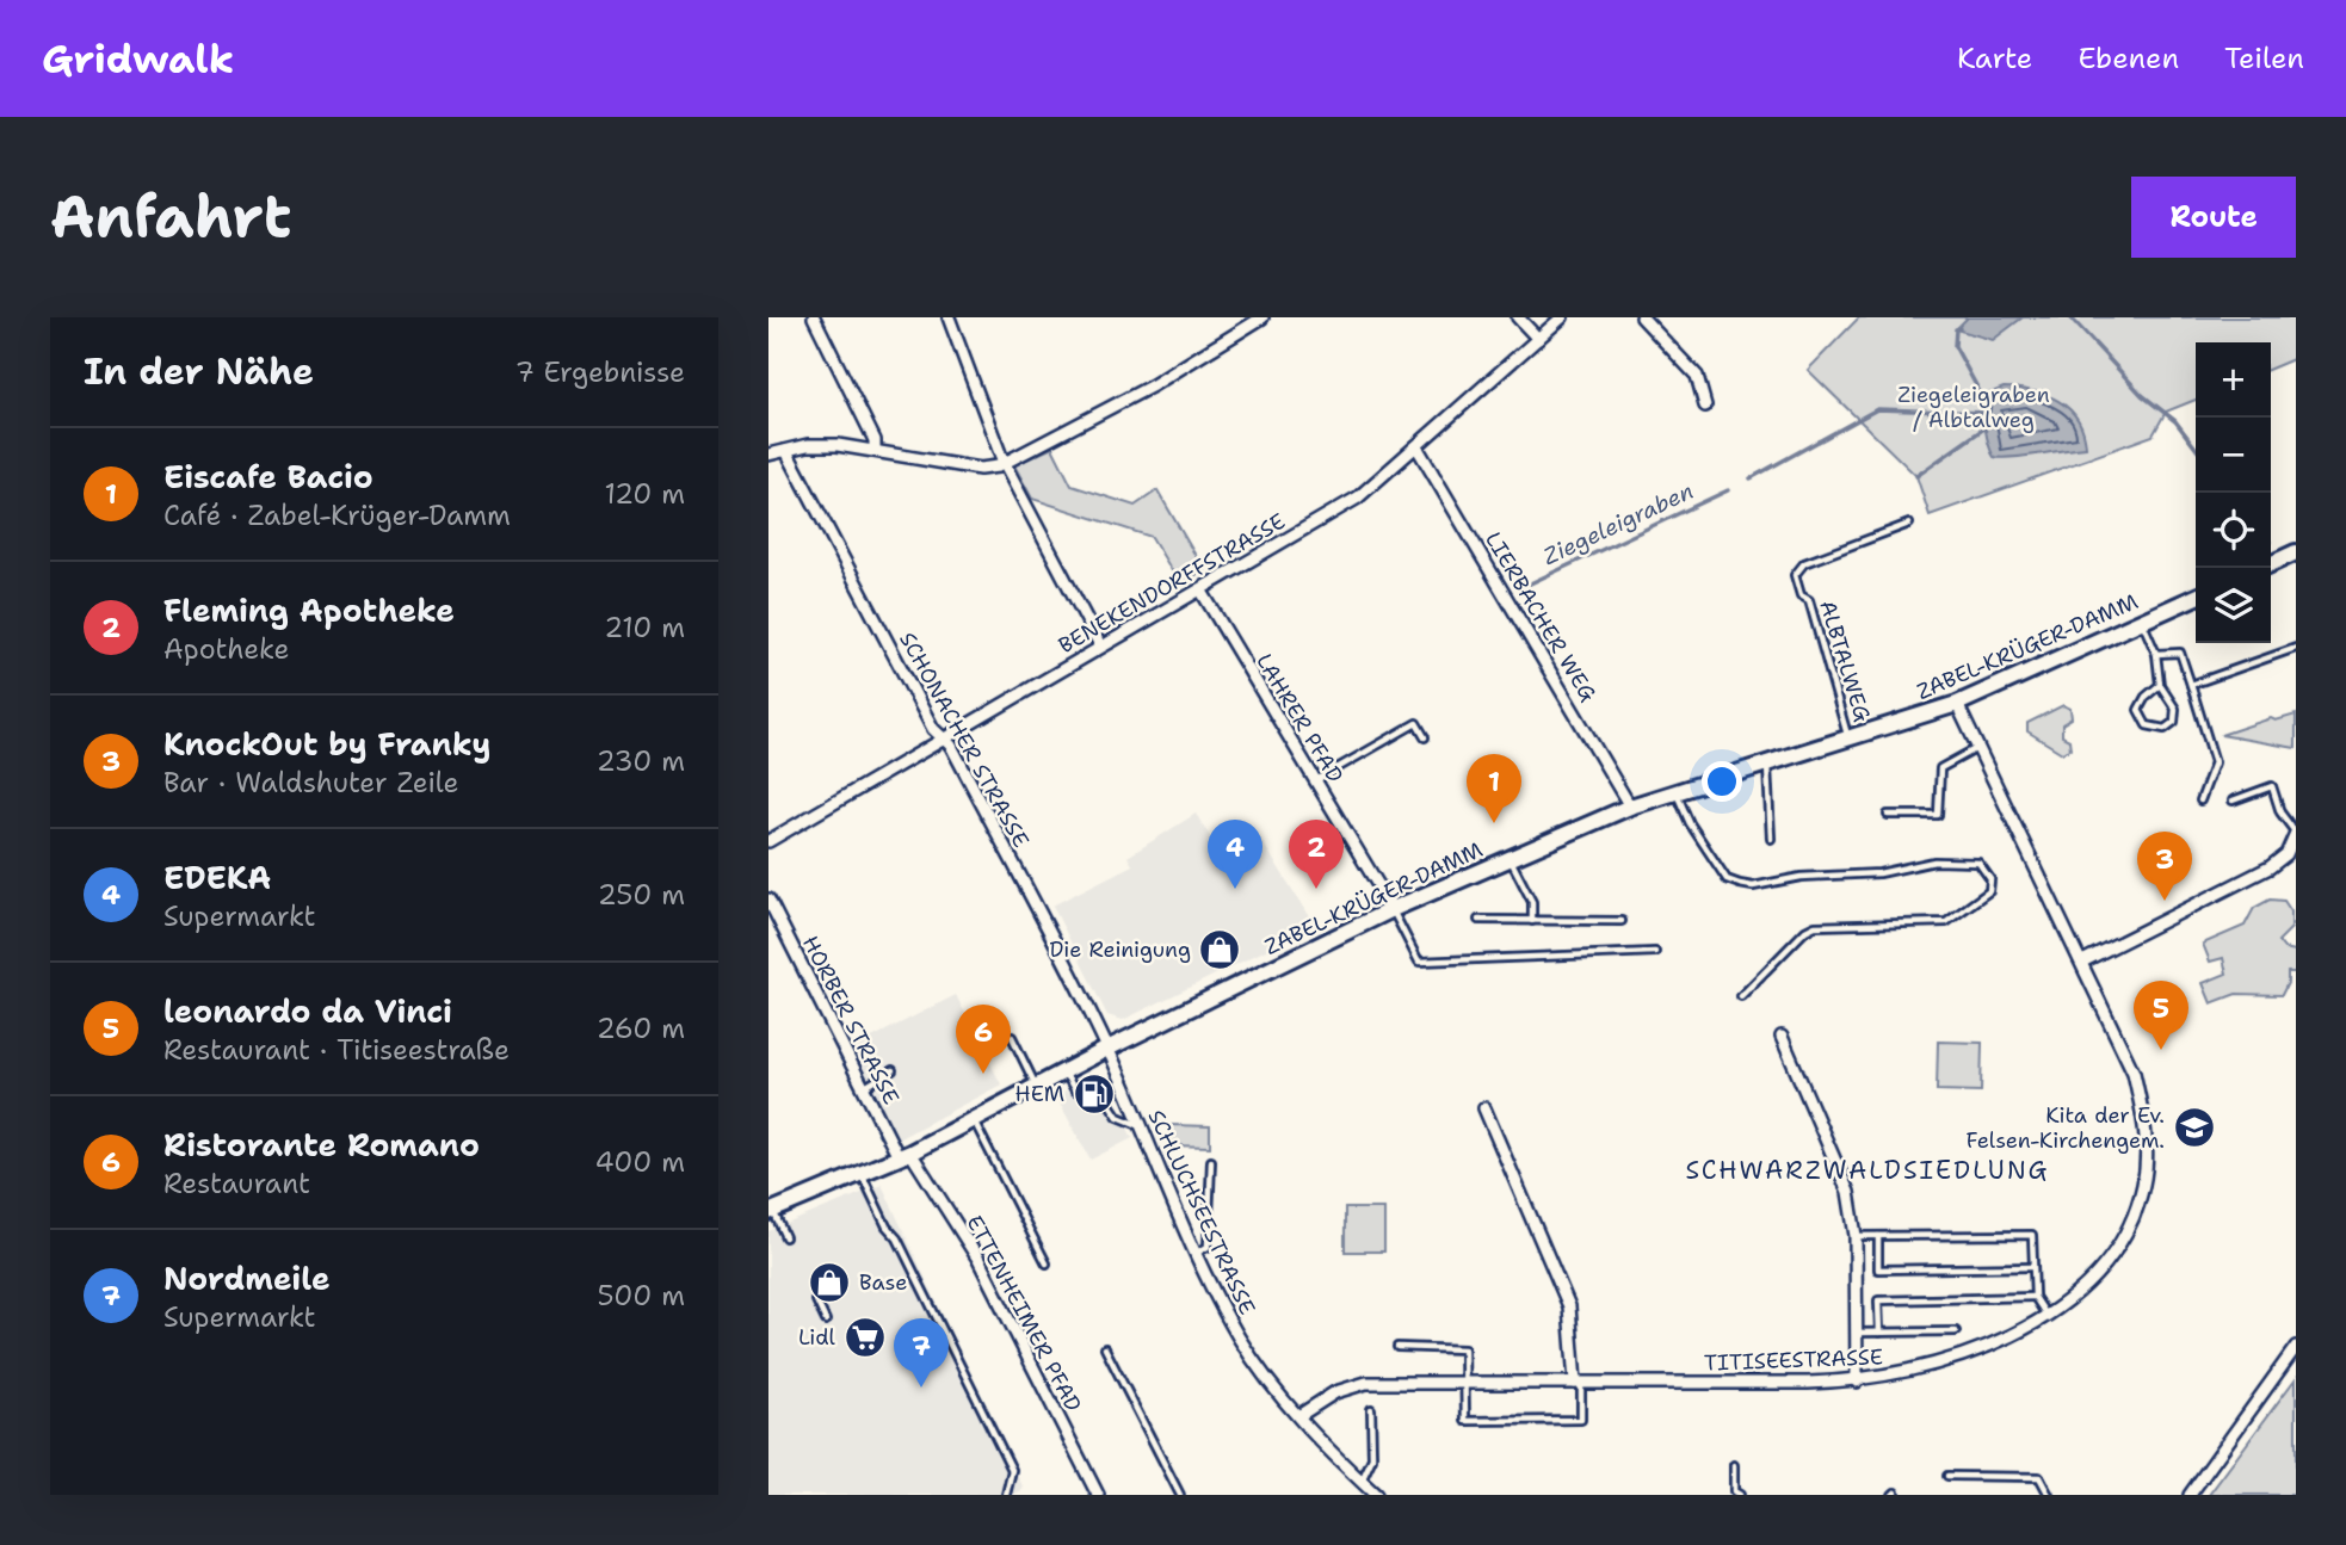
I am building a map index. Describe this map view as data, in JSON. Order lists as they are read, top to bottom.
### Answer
{
  "streets": {
    "street": [
      "BENEKENDORFFSTRASSE",
      "LIERBACHER WEG",
      "ZABEL-KRÜGER-DAMM",
      "LAHRER PFAD",
      "SCHONACHER STRASSE",
      "HORBER STRASSE",
      "SCHLUCHSEESTRASSE",
      "ETTENHEIMER PFAD",
      "TITISEESTRASSE"
    ],
    "lane": ["ALBTALWEG"]
  },
  "crossings": [
    ["BENEKENDORFFSTRASSE", "LIERBACHER WEG"],
    ["BENEKENDORFFSTRASSE", "LAHRER PFAD"],
    ["BENEKENDORFFSTRASSE", "SCHONACHER STRASSE"],
    ["LIERBACHER WEG", "ZABEL-KRÜGER-DAMM"],
    ["ZABEL-KRÜGER-DAMM", "ALBTALWEG"],
    ["ZABEL-KRÜGER-DAMM", "LAHRER PFAD"],
    ["ZABEL-KRÜGER-DAMM", "SCHONACHER STRASSE"],
    ["ZABEL-KRÜGER-DAMM", "HORBER STRASSE"],
    ["ZABEL-KRÜGER-DAMM", "SCHLUCHSEESTRASSE"],
    ["ZABEL-KRÜGER-DAMM", "ETTENHEIMER PFAD"],
    ["ZABEL-KRÜGER-DAMM", "TITISEESTRASSE"],
    ["SCHONACHER STRASSE", "SCHLUCHSEESTRASSE"],
    ["HORBER STRASSE", "ETTENHEIMER PFAD"],
    ["SCHLUCHSEESTRASSE", "TITISEESTRASSE"]
  ],
  "districts": ["SCHWARZWALDSIEDLUNG"],
  "water": ["Ziegeleigraben"],
  "parks": ["Ziegeleigraben / Albtalweg"],
  "places": {
    "shop": ["Die Reinigung", "Base"],
    "fuel station": ["HEM"],
    "school or university": ["Kita der Ev. Felsen-Kirchengem."],
    "supermarket": ["Lidl"]
  },
  "page": {
    "header": "Gridwalk",
    "nav": ["Karte", "Ebenen", "Teilen"],
    "buttons": "Route",
    "title": "Anfahrt",
    "heading": ["In der Nähe", "7 Ergebnisse"],
    "map_buttons": ["+", "−"],
    "list": [
      {
        "mark": "1",
        "name": "Eiscafe Bacio",
        "note": "Café · Zabel-Krüger-Damm",
        "value": "120 m"
      },
      {
        "mark": "2",
        "name": "Fleming Apotheke",
        "note": "Apotheke",
        "value": "210 m"
      },
      {
        "mark": "3",
        "name": "KnockOut by Franky",
        "note": "Bar · Waldshuter Zeile",
        "value": "230 m"
      },
      {
        "mark": "4",
        "name": "EDEKA",
        "note": "Supermarkt",
        "value": "250 m"
      },
      {
        "mark": "5",
        "name": "leonardo da Vinci",
        "note": "Restaurant · Titiseestraße",
        "value": "260 m"
      },
      {
        "mark": "6",
        "name": "Ristorante Romano",
        "note": "Restaurant",
        "value": "400 m"
      },
      {
        "mark": "7",
        "name": "Nordmeile",
        "note": "Supermarkt",
        "value": "500 m"
      }
    ],
    "pins": [
      "1",
      "2",
      "4",
      "3",
      "5",
      "6",
      "7"
    ]
  }
}
